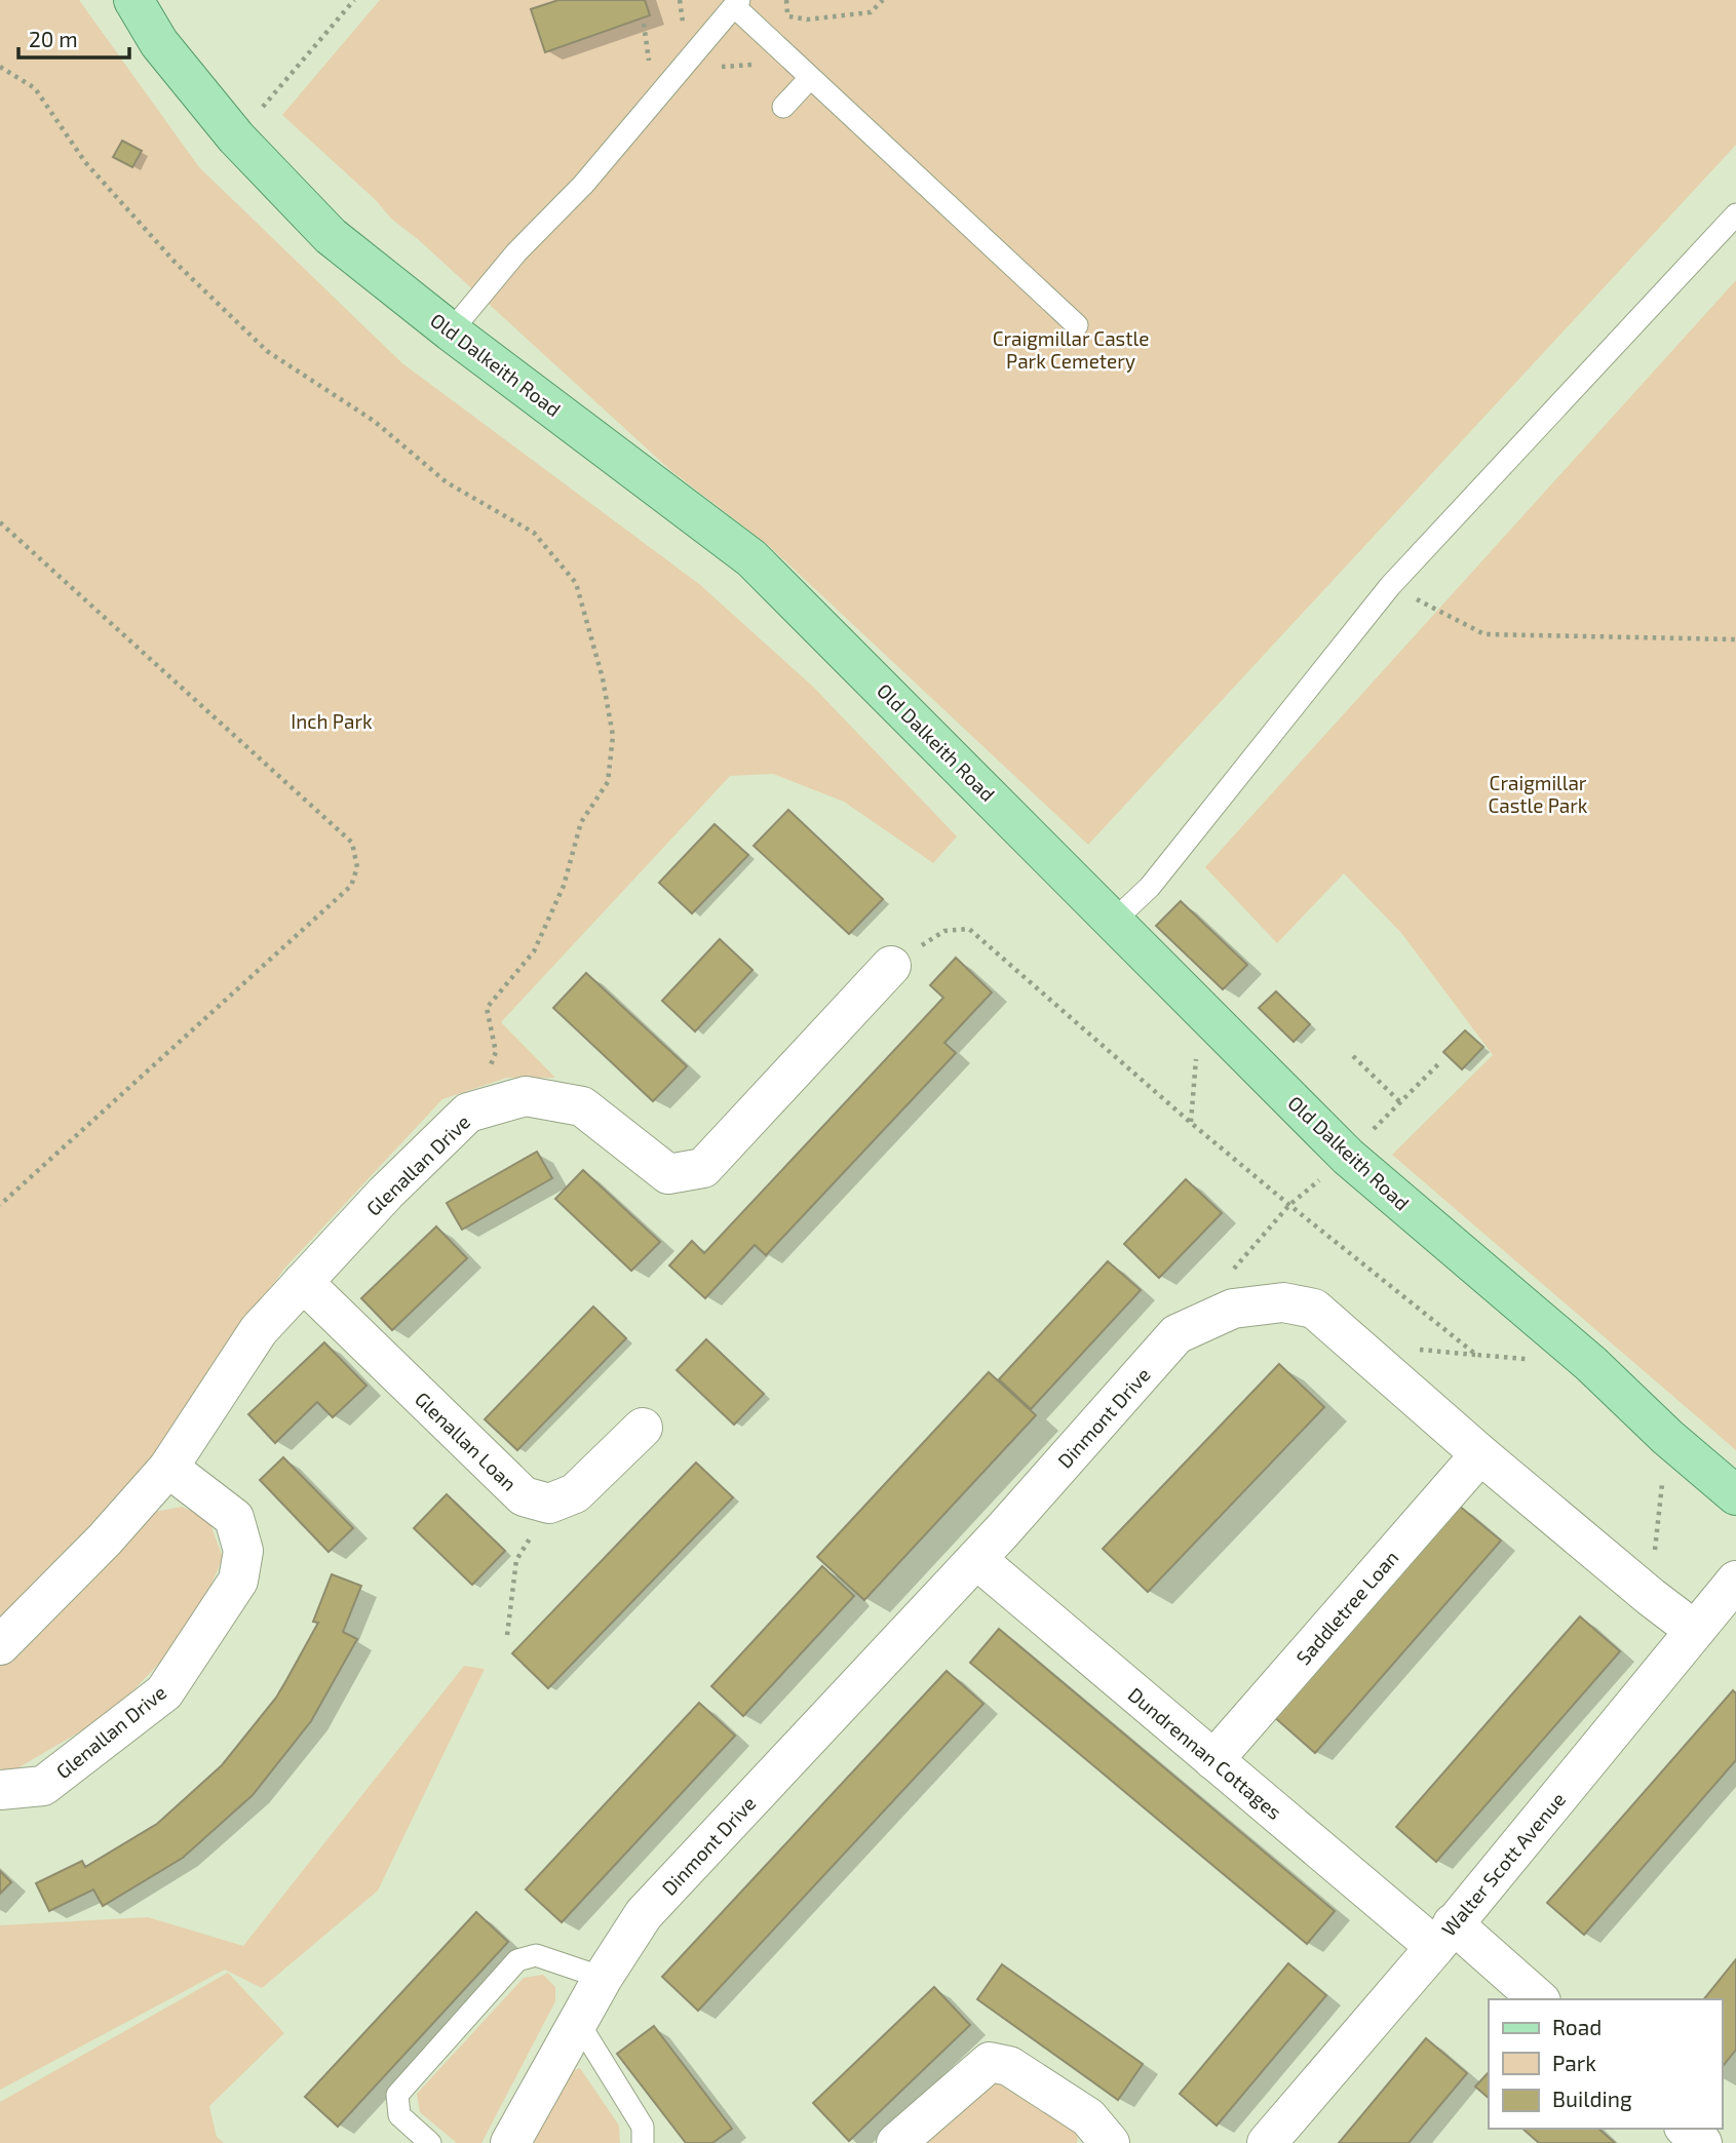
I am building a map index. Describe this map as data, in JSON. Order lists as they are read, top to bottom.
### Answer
{
  "streets": {
    "main road": ["Old Dalkeith Road"],
    "street": [
      "Glenallan Drive",
      "Dinmont Drive",
      "Glenallan Loan",
      "Saddletree Loan",
      "Dundrennan Cottages",
      "Walter Scott Avenue"
    ]
  },
  "crossings": [
    ["Glenallan Drive", "Glenallan Loan"],
    ["Dinmont Drive", "Saddletree Loan"],
    ["Dinmont Drive", "Dundrennan Cottages"],
    ["Dinmont Drive", "Walter Scott Avenue"],
    ["Saddletree Loan", "Dundrennan Cottages"],
    ["Dundrennan Cottages", "Walter Scott Avenue"]
  ],
  "parks": ["Craigmillar Castle Park Cemetery", "Inch Park", "Craigmillar Castle Park"],
  "legend": ["Road", "Park", "Building"],
  "scale_bar": "20 m"
}
